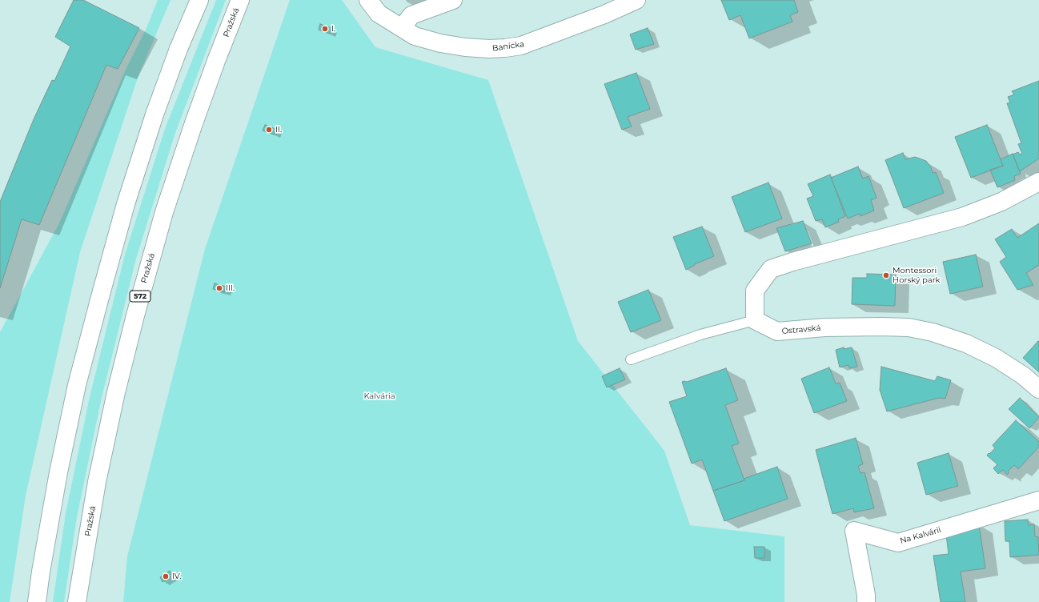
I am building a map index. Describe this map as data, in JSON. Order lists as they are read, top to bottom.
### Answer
{
  "streets": {
    "street": [
      "Pražská",
      "Banícka",
      "572",
      "Ostravská",
      "Na Kalvárii"
    ]
  },
  "parks": ["Kalvária"],
  "places": [
    "I.",
    "II.",
    "Montessori Horský park",
    "III.",
    "IV."
  ]
}
